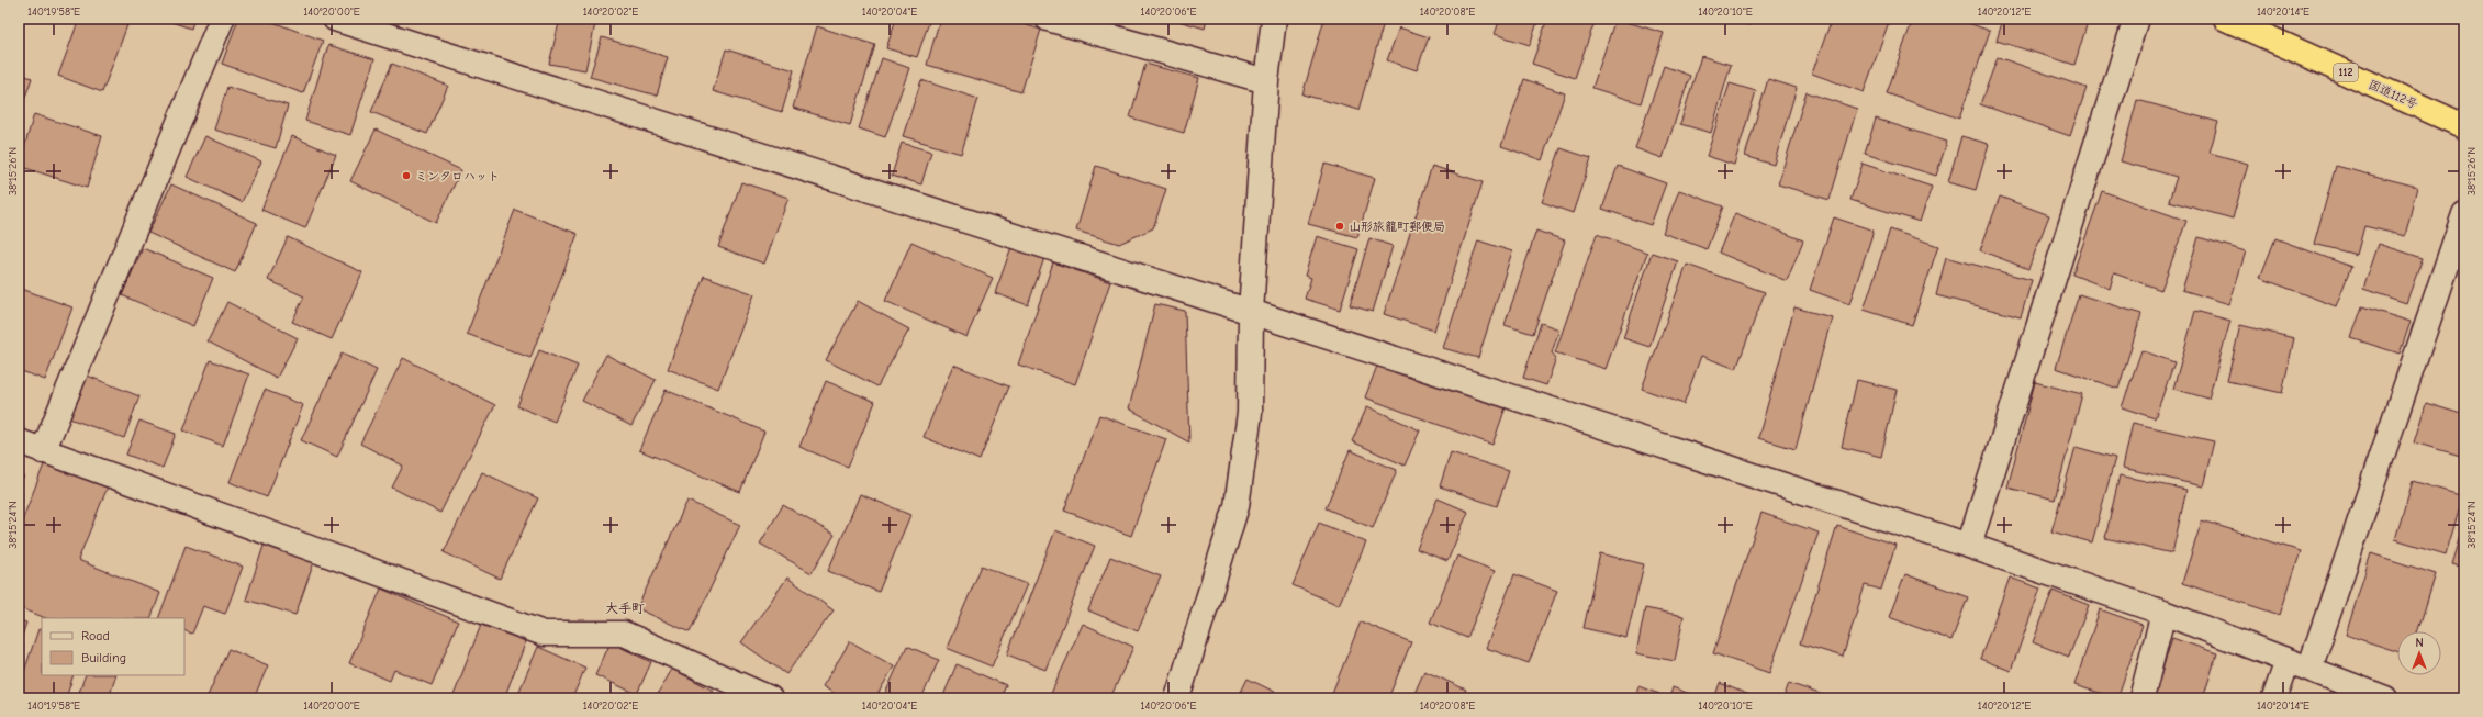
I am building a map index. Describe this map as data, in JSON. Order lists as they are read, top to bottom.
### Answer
{
  "streets": {
    "highway": ["112", "国道112号"]
  },
  "districts": ["大手町"],
  "places": ["ミンタロハット", "山形旅籠町郵便局"],
  "legend": ["Road", "Building"],
  "north": "top",
  "coordinates": [
    "140°19'58\"E",
    "140°20'00\"E",
    "140°20'02\"E",
    "140°20'04\"E",
    "140°20'06\"E",
    "140°20'08\"E",
    "140°20'10\"E",
    "140°20'12\"E",
    "140°20'14\"E",
    "38°15'26\"N",
    "38°15'24\"N"
  ]
}
